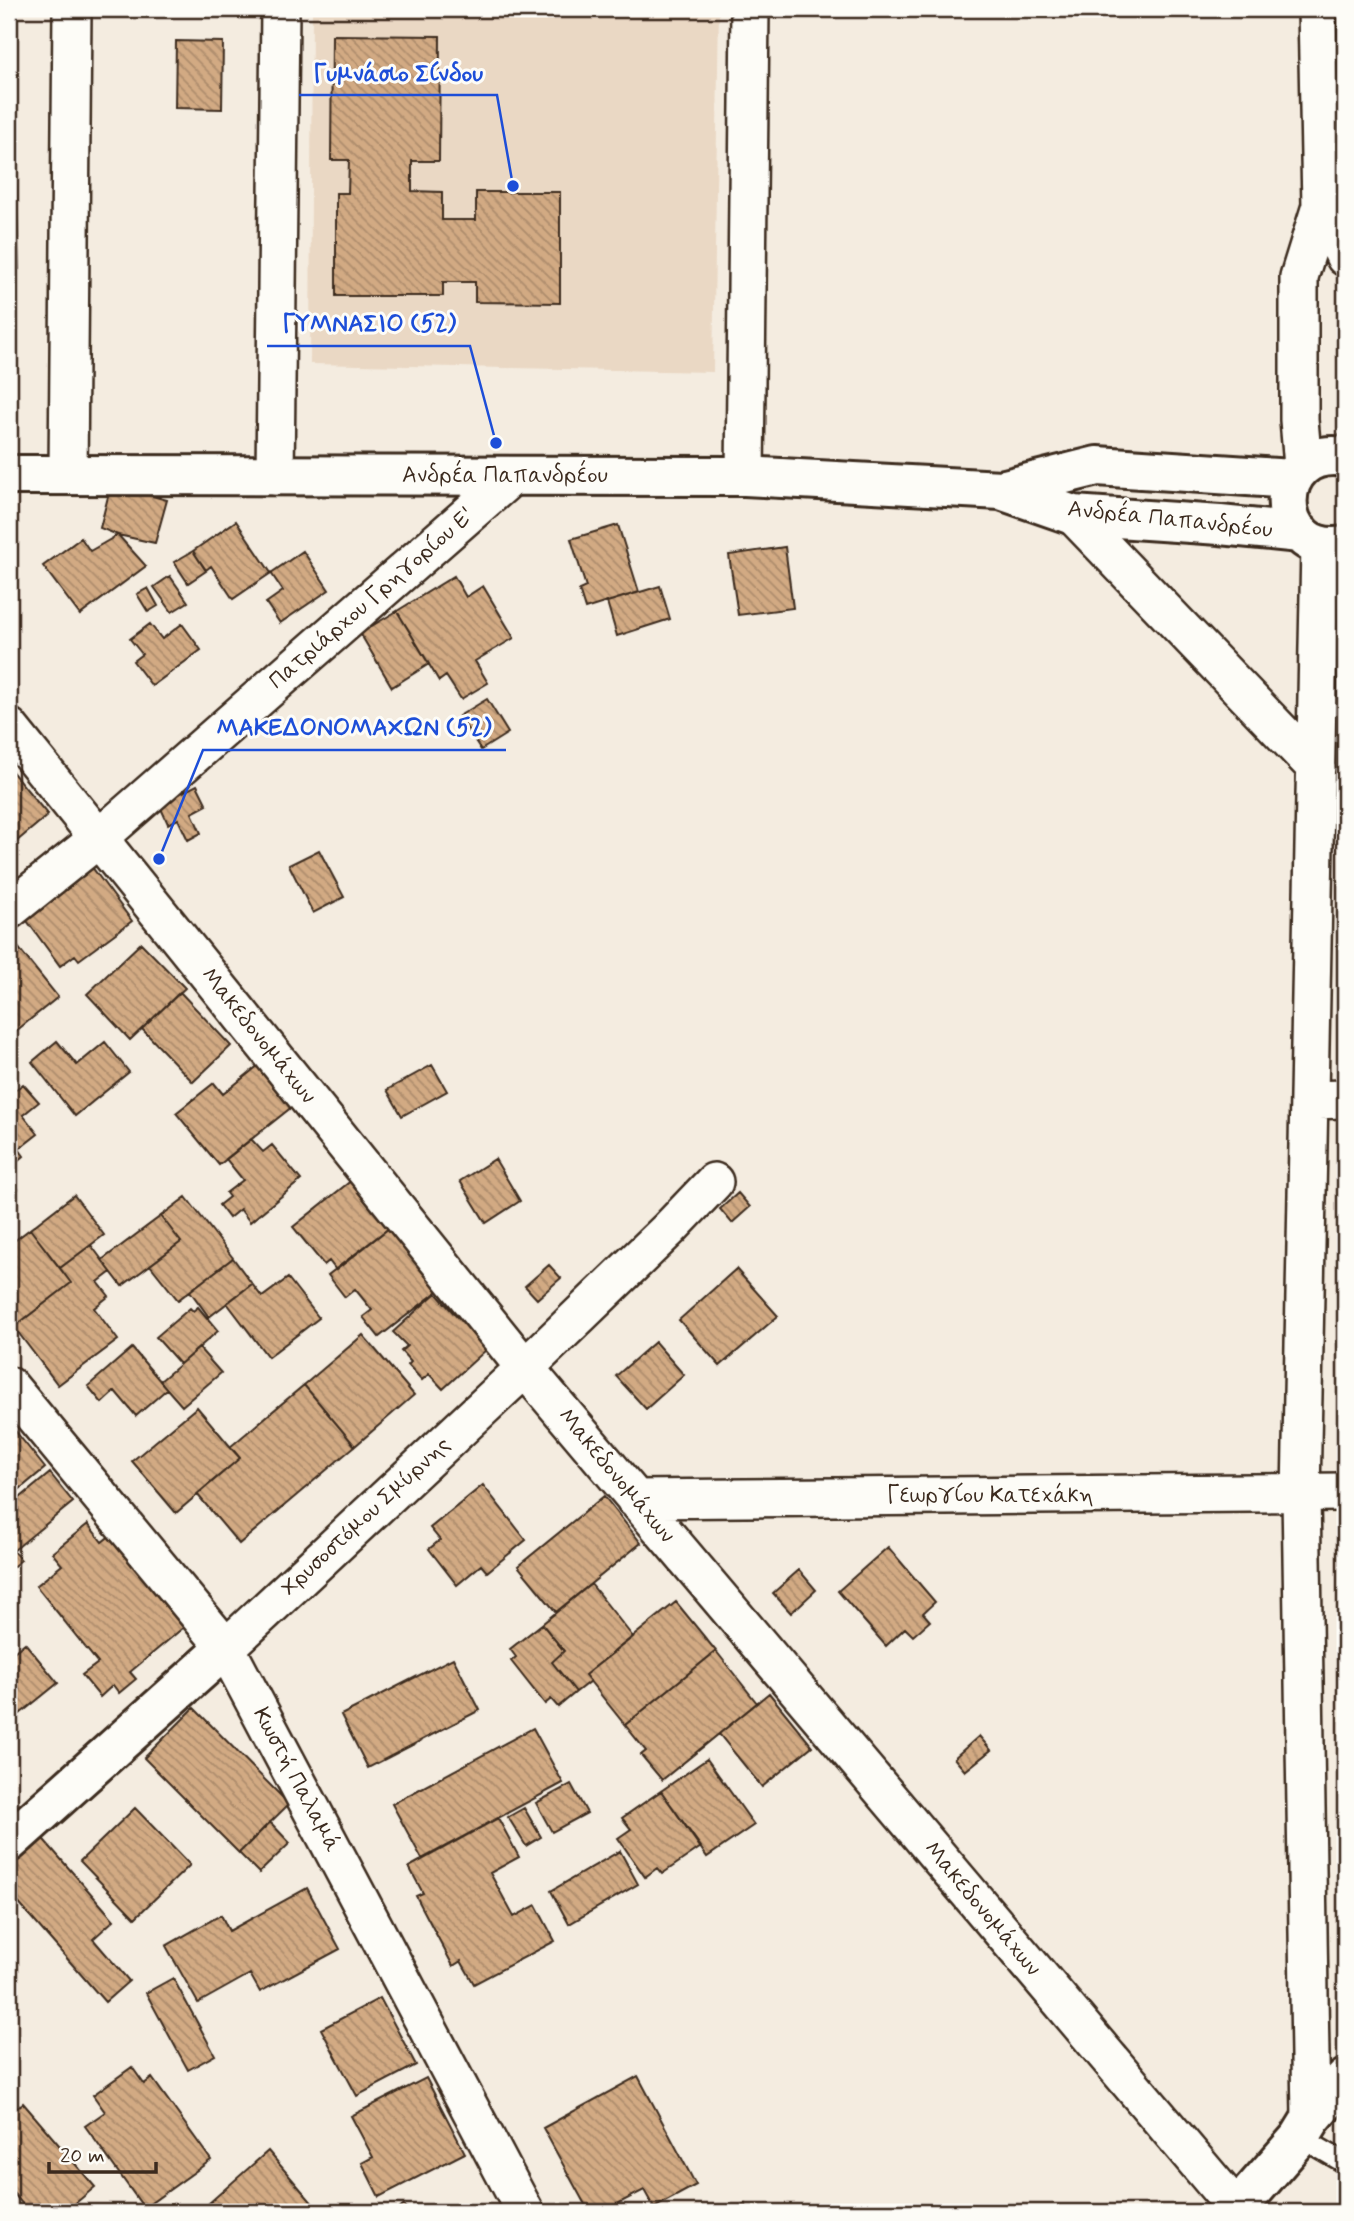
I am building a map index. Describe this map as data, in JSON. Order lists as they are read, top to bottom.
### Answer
{
  "streets": {
    "street": [
      "Ανδρέα Παπανδρέου",
      "Πατριάρχου Γρηγορίου Ε'",
      "Μακεδονομάχων",
      "Γεωργίου Κατεχάκη",
      "Χρυσοστόμου Σμύρνης",
      "Κωστή Παλαμά"
    ]
  },
  "crossings": [
    ["Ανδρέα Παπανδρέου", "Πατριάρχου Γρηγορίου Ε'"],
    ["Πατριάρχου Γρηγορίου Ε'", "Μακεδονομάχων"],
    ["Μακεδονομάχων", "Γεωργίου Κατεχάκη"],
    ["Μακεδονομάχων", "Χρυσοστόμου Σμύρνης"],
    ["Χρυσοστόμου Σμύρνης", "Κωστή Παλαμά"]
  ],
  "places": ["Γυμνάσιο Σίνδου", "ΓΥΜΝΑΣΙΟ (52)", "ΜΑΚΕΔΟΝΟΜΑΧΩΝ (52)"],
  "scale_bar": "20 m"
}
